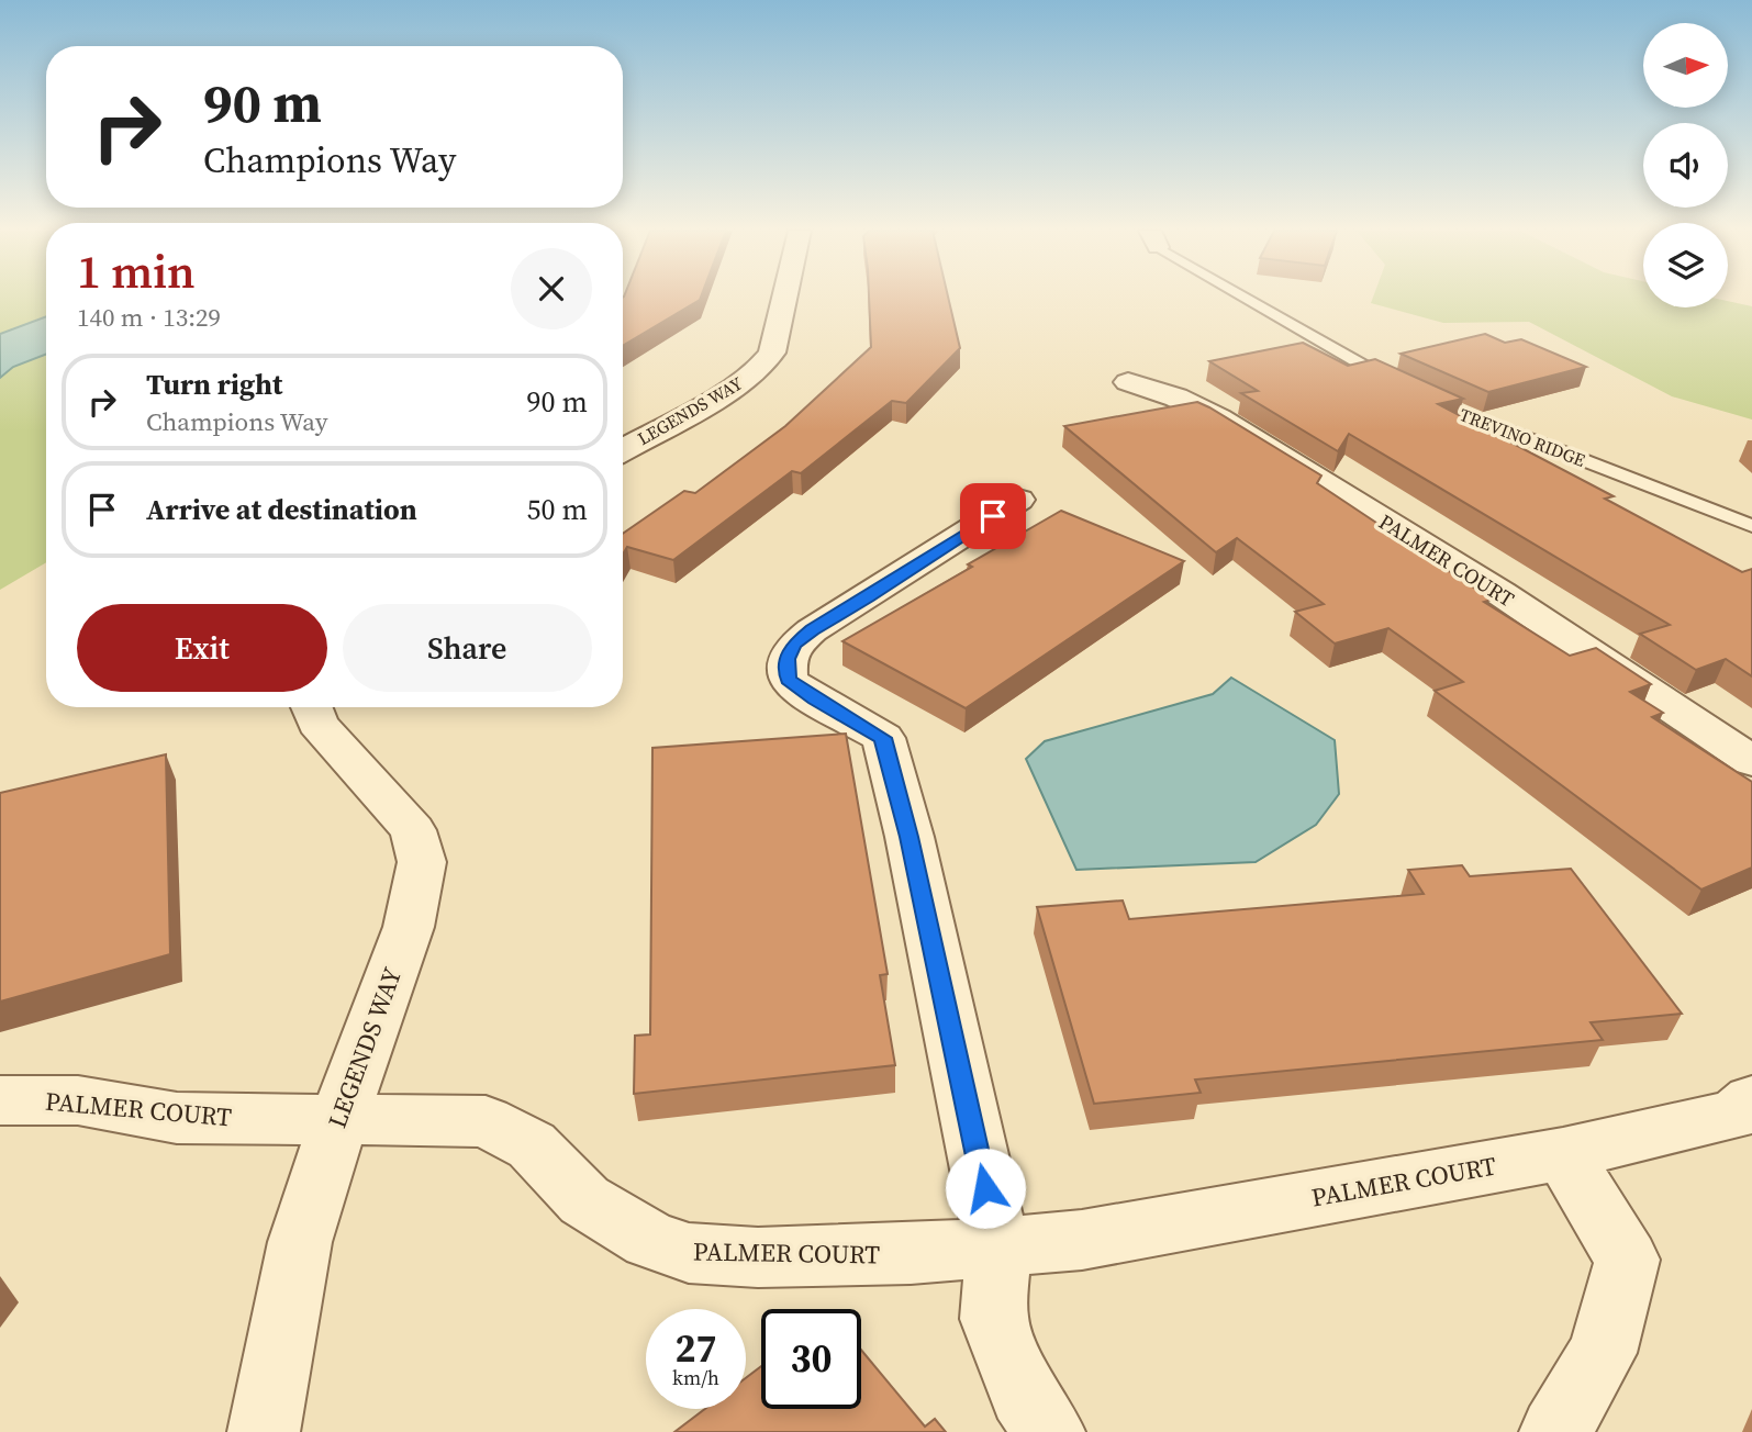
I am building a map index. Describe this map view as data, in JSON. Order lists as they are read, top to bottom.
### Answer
{
  "streets": {
    "street": ["LEGENDS WAY", "PALMER COURT"],
    "lane": ["TREVINO RIDGE"]
  },
  "crossings": [
    ["LEGENDS WAY", "PALMER COURT"]
  ],
  "north": "right",
  "page": {
    "turn": ["90 m", "Champions Way"],
    "heading": ["1 min", "140 m · 13:29"],
    "list": [
      {
        "name": "Turn right",
        "note": "Champions Way",
        "value": "90 m"
      },
      {
        "name": "Arrive at destination",
        "value": "50 m"
      }
    ],
    "buttons": ["Exit", "Share"],
    "speed": "27 km/h",
    "limit": "30"
  }
}
